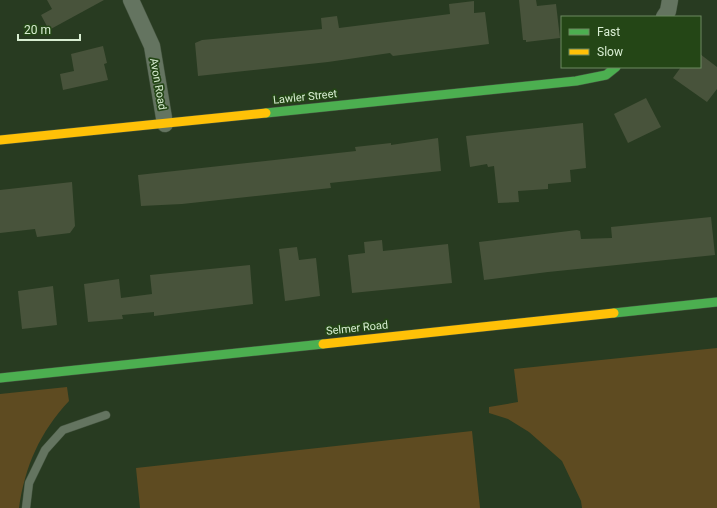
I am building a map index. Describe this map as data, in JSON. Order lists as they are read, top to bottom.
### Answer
{
  "streets": {
    "street": ["Avon Road", "Lawler Street", "Selmer Road"]
  },
  "crossings": [
    ["Avon Road", "Lawler Street"]
  ],
  "legend": ["Fast", "Slow"],
  "scale_bar": "20 m"
}
